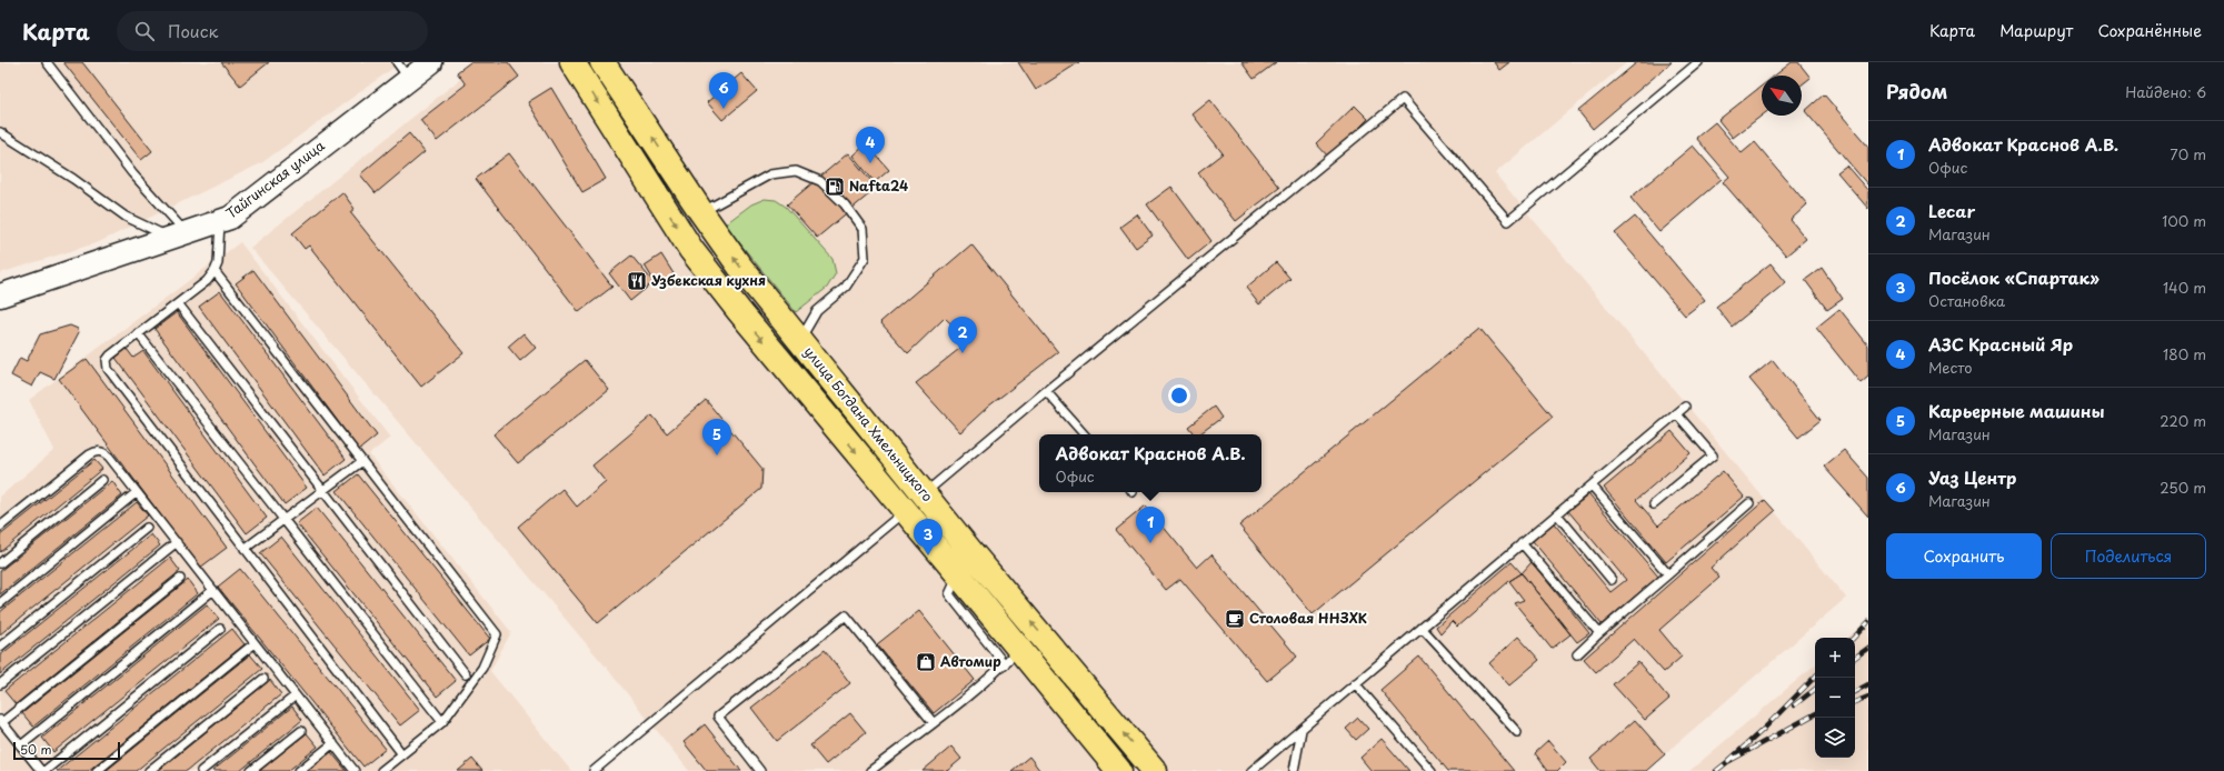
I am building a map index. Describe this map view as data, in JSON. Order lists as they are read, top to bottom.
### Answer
{
  "streets": {
    "highway": ["улица Богдана Хмельницкого"],
    "main road": ["Тайгинская улица"]
  },
  "places": {
    "fuel station": ["Nafta24"],
    "restaurant": ["Узбекская кухня"],
    "cafe": ["Столовая ННЗХК"],
    "shop": ["Автомир"]
  },
  "scale_bar": "50 m",
  "north": "top left",
  "page": {
    "header": "Карта",
    "search": "Поиск",
    "nav": ["Карта", "Маршрут", "Сохранённые"],
    "heading": ["Рядом", "Найдено: 6"],
    "pins": [
      "6",
      "4",
      "2",
      "5",
      "1",
      "3"
    ],
    "list": [
      {
        "mark": "1",
        "name": "Адвокат Краснов А.В.",
        "note": "Офис",
        "value": "70 m"
      },
      {
        "mark": "2",
        "name": "Lecar",
        "note": "Магазин",
        "value": "100 m"
      },
      {
        "mark": "3",
        "name": "Посёлок «Спартак»",
        "note": "Остановка",
        "value": "140 m"
      },
      {
        "mark": "4",
        "name": "АЗС Красный Яр",
        "note": "Место",
        "value": "180 m"
      },
      {
        "mark": "5",
        "name": "Карьерные машины",
        "note": "Магазин",
        "value": "220 m"
      },
      {
        "mark": "6",
        "name": "Уаз Центр",
        "note": "Магазин",
        "value": "250 m"
      }
    ],
    "popup": ["Адвокат Краснов А.В.", "Офис"],
    "buttons": ["Сохранить", "Поделиться"],
    "map_buttons": ["+", "−"],
    "scale": "50 m"
  }
}
